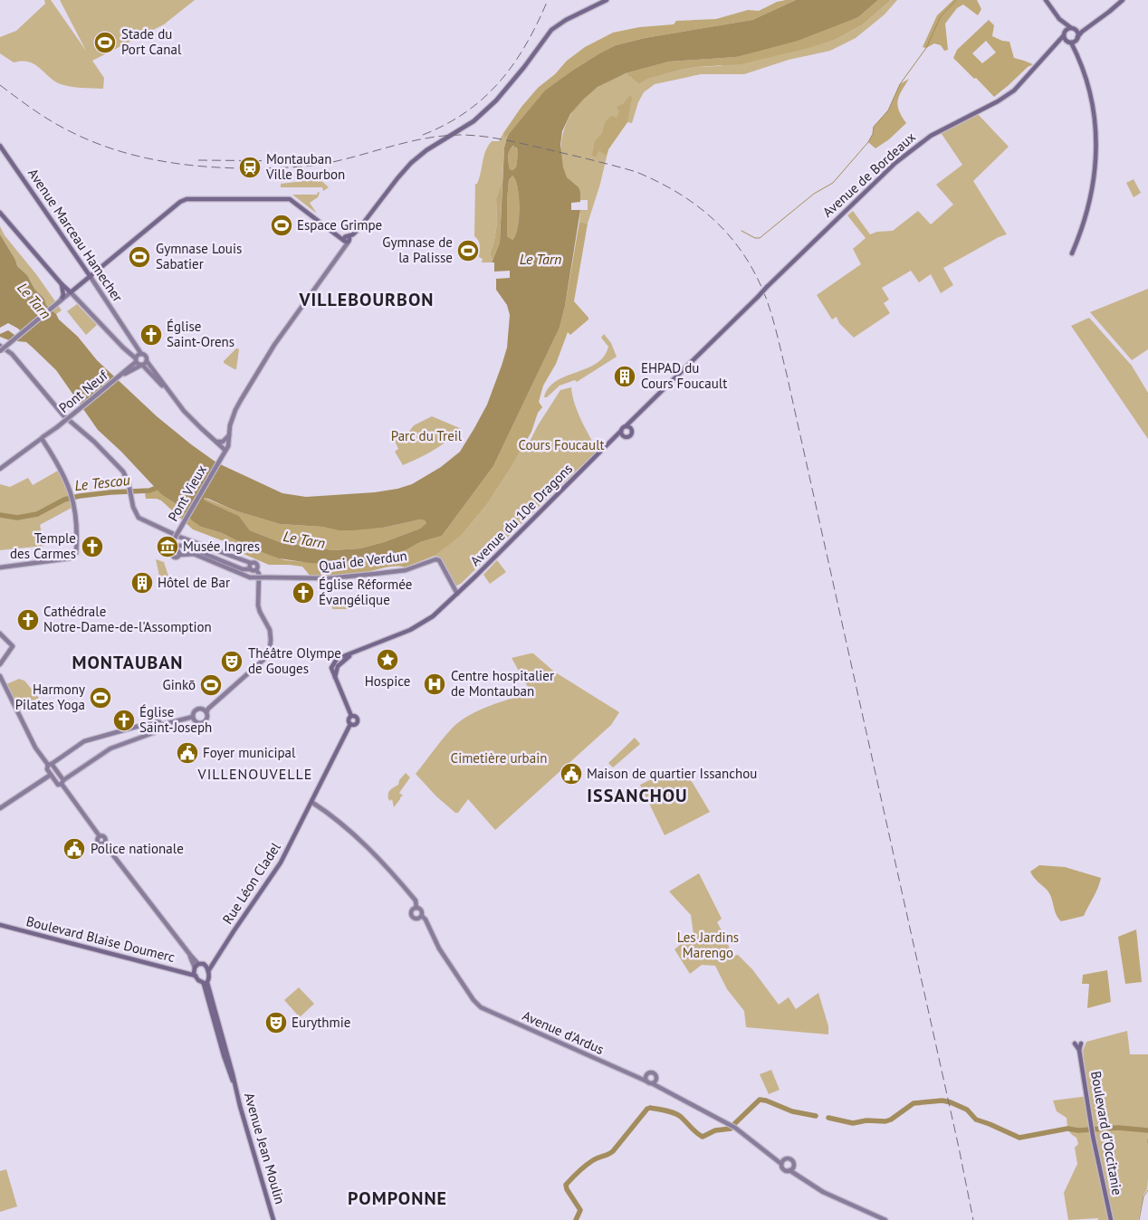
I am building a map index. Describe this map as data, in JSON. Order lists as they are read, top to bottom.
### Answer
{
  "streets": {
    "main road": [
      "Avenue de Bordeaux",
      "Avenue Marceau Hamecher",
      "Pont Neuf",
      "Pont Vieux",
      "Avenue du 10e Dragons",
      "Quai de Verdun",
      "Rue Léon Cladel",
      "Boulevard Blaise Doumerc",
      "Avenue d'Ardus",
      "Boulevard d'Occitanie",
      "Avenue Jean Moulin"
    ]
  },
  "crossings": [
    ["Avenue du 10e Dragons", "Quai de Verdun"],
    ["Avenue du 10e Dragons", "Rue Léon Cladel"]
  ],
  "districts": [
    "VILLEBOURBON",
    "MONTAUBAN",
    "VILLENOUVELLE",
    "ISSANCHOU",
    "POMPONNE"
  ],
  "water": ["Le Tarn", "Le Tescou"],
  "parks": [
    "Parc du Treil",
    "Cours Foucault",
    "Cimetière urbain",
    "Les Jardins Marengo"
  ],
  "places": {
    "sports": [
      "Stade du Port Canal",
      "Espace Grimpe",
      "Gymnase de la Palisse",
      "Gymnase Louis Sabatier",
      "Ginkō",
      "Harmony Pilates Yoga"
    ],
    "station": ["Montauban Ville Bourbon"],
    "church": [
      "Église Saint-Orens",
      "Temple des Carmes",
      "Église Réformée Évangélique",
      "Cathédrale Notre-Dame-de-l'Assomption",
      "Église Saint-Joseph"
    ],
    "building": ["EHPAD du Cours Foucault", "Hôtel de Bar"],
    "museum": ["Musée Ingres"],
    "place": ["Hospice"],
    "theatre": ["Théâtre Olympe de Gouges", "Eurythmie"],
    "hospital": ["Centre hospitalier de Montauban"],
    "public building": ["Foyer municipal", "Maison de quartier Issanchou", "Police nationale"]
  }
}
